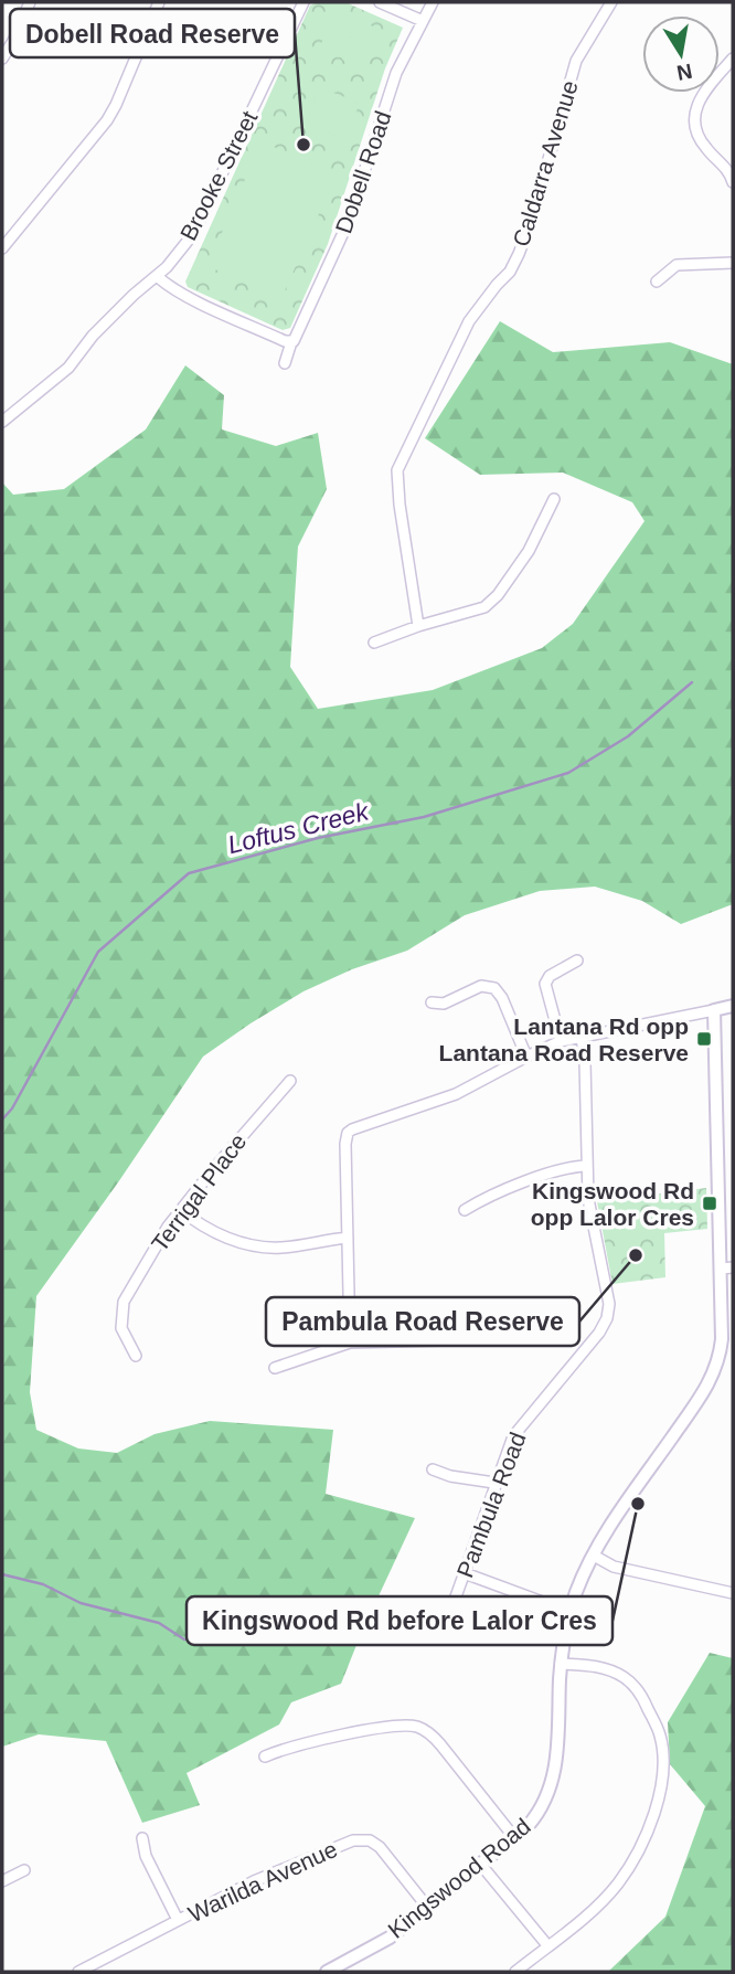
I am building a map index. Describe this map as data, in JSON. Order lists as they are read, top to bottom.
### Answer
{
  "streets": {
    "street": [
      "Caldarra Avenue",
      "Dobell Road",
      "Brooke Street",
      "Terrigal Place",
      "Pambula Road",
      "Kingswood Road",
      "Warilda Avenue"
    ]
  },
  "crossings": [
    ["Kingswood Road", "Warilda Avenue"]
  ],
  "water": ["Loftus Creek"],
  "places": {
    "other": ["Dobell Road Reserve", "Pambula Road Reserve", "Kingswood Rd before Lalor Cres"],
    "transit": ["Lantana Rd opp Lantana Road Reserve", "Kingswood Rd opp Lalor Cres"]
  },
  "north": "bottom"
}
